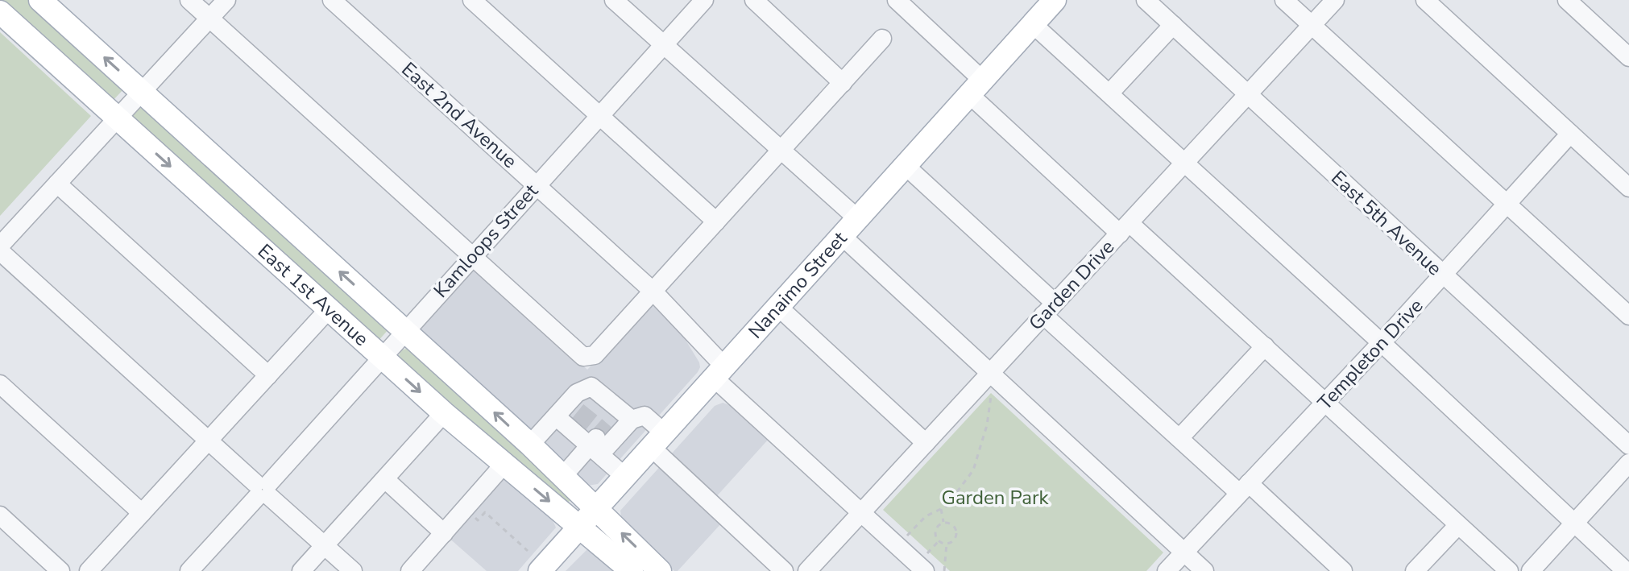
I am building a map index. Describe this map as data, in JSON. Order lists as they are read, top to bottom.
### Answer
{
  "streets": {
    "main road": ["Nanaimo Street", "East 1st Avenue"],
    "street": [
      "East 2nd Avenue",
      "East 5th Avenue",
      "Kamloops Street",
      "Garden Drive",
      "Templeton Drive"
    ]
  },
  "crossings": [
    ["East 2nd Avenue", "Kamloops Street"],
    ["East 2nd Avenue", "Garden Drive"],
    ["East 2nd Avenue", "Nanaimo Street"],
    ["East 5th Avenue", "Garden Drive"],
    ["East 5th Avenue", "Templeton Drive"],
    ["Kamloops Street", "East 1st Avenue"],
    ["Nanaimo Street", "East 1st Avenue"]
  ],
  "parks": ["Garden Park"]
}
